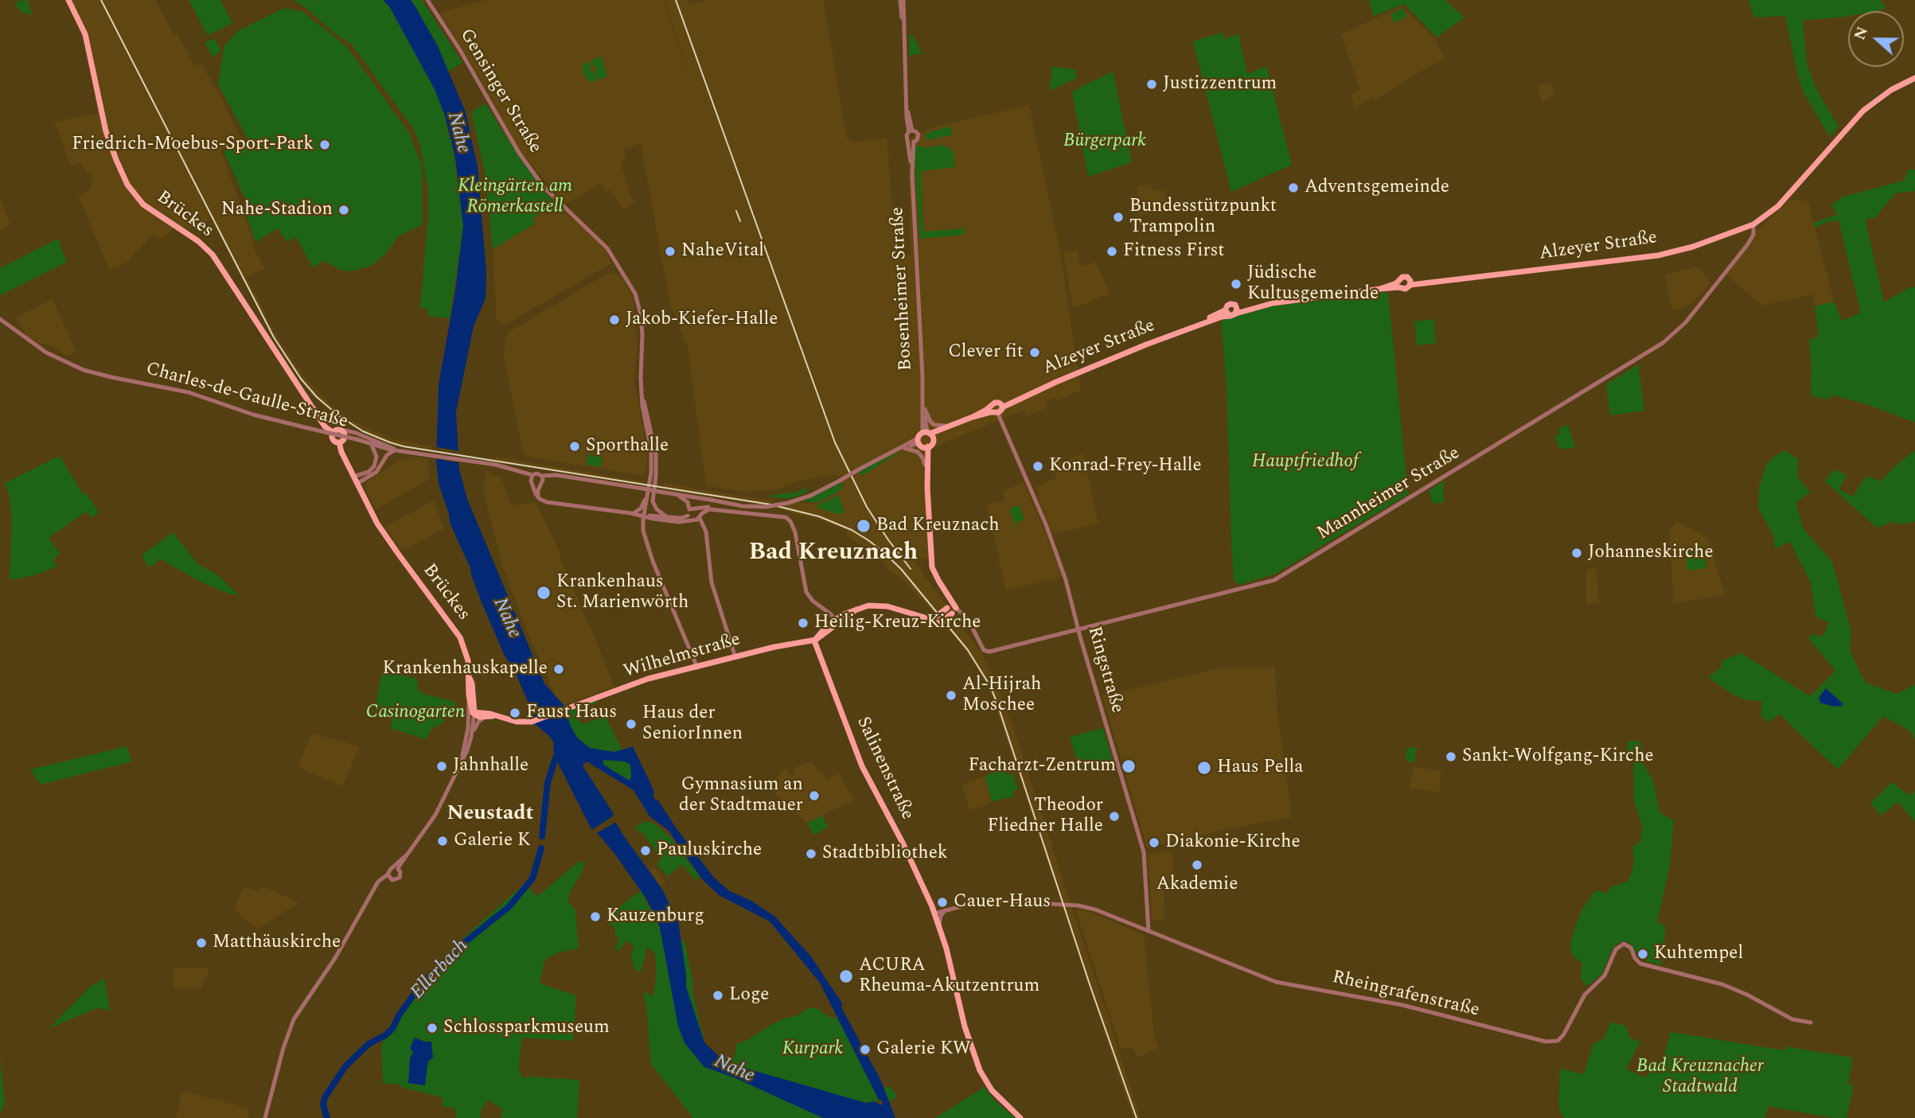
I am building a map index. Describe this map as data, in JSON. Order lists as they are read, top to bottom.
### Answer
{
  "streets": {
    "main road": [
      "Brückes",
      "Alzeyer Straße",
      "Wilhelmstraße",
      "Salinenstraße"
    ],
    "street": [
      "Gensinger Straße",
      "Bosenheimer Straße",
      "Charles-de-Gaulle-Straße",
      "Mannheimer Straße",
      "Ringstraße",
      "Rheingrafenstraße"
    ]
  },
  "crossings": [
    ["Alzeyer Straße", "Bosenheimer Straße"],
    ["Alzeyer Straße", "Ringstraße"],
    ["Mannheimer Straße", "Ringstraße"],
    ["Wilhelmstraße", "Salinenstraße"],
    ["Ringstraße", "Rheingrafenstraße"],
    ["Salinenstraße", "Rheingrafenstraße"]
  ],
  "districts": ["Bad Kreuznach", "Neustadt"],
  "water": ["Nahe", "Ellerbach"],
  "parks": [
    "Bürgerpark",
    "Kleingärten am Römerkastell",
    "Hauptfriedhof",
    "Casinogarten",
    "Kurpark",
    "Bad Kreuznacher Stadtwald"
  ],
  "places": [
    "Justizzentrum",
    "Friedrich-Moebus-Sport-Park",
    "Adventsgemeinde",
    "Nahe-Stadion",
    "Bundesstützpunkt Trampolin",
    "NaheVital",
    "Fitness First",
    "Jüdische Kultusgemeinde",
    "Jakob-Kiefer-Halle",
    "Clever fit",
    "Sporthalle",
    "Konrad-Frey-Halle",
    "Bad Kreuznach",
    "Johanneskirche",
    "Krankenhaus St. Marienwörth",
    "Heilig-Kreuz-Kirche",
    "Krankenhauskapelle",
    "Al-Hijrah Moschee",
    "Faust Haus",
    "Haus der SeniorInnen",
    "Sankt-Wolfgang-Kirche",
    "Jahnhalle",
    "Facharzt-Zentrum",
    "Haus Pella",
    "Gymnasium an der Stadtmauer",
    "Theodor Fliedner Halle",
    "Galerie K",
    "Diakonie-Kirche",
    "Pauluskirche",
    "Stadtbibliothek",
    "Akademie",
    "Cauer-Haus",
    "Kauzenburg",
    "Matthäuskirche",
    "Kuhtempel",
    "ACURA Rheuma-Akutzentrum",
    "Loge",
    "Schlossparkmuseum",
    "Galerie KW"
  ],
  "north": "left"
}
